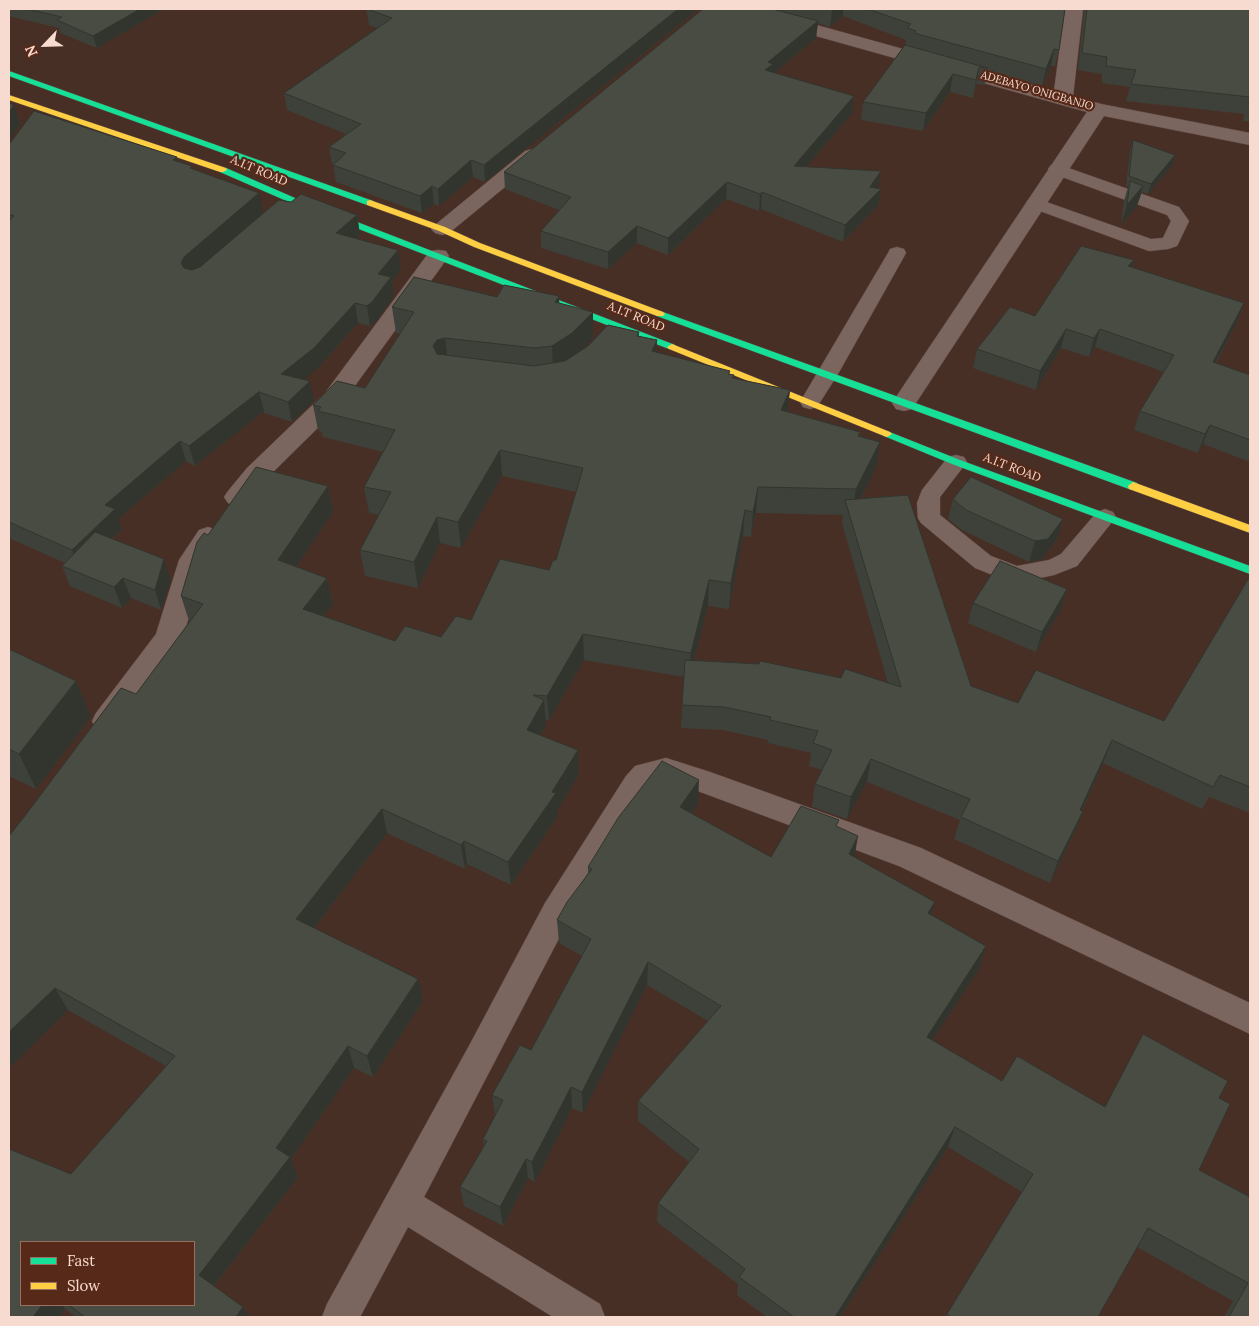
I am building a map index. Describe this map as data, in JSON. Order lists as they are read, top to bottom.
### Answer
{
  "streets": {
    "street": ["ADEBAYO ONIGBANJO", "A.I.T ROAD"]
  },
  "legend": ["Fast", "Slow"],
  "north": "bottom left"
}
